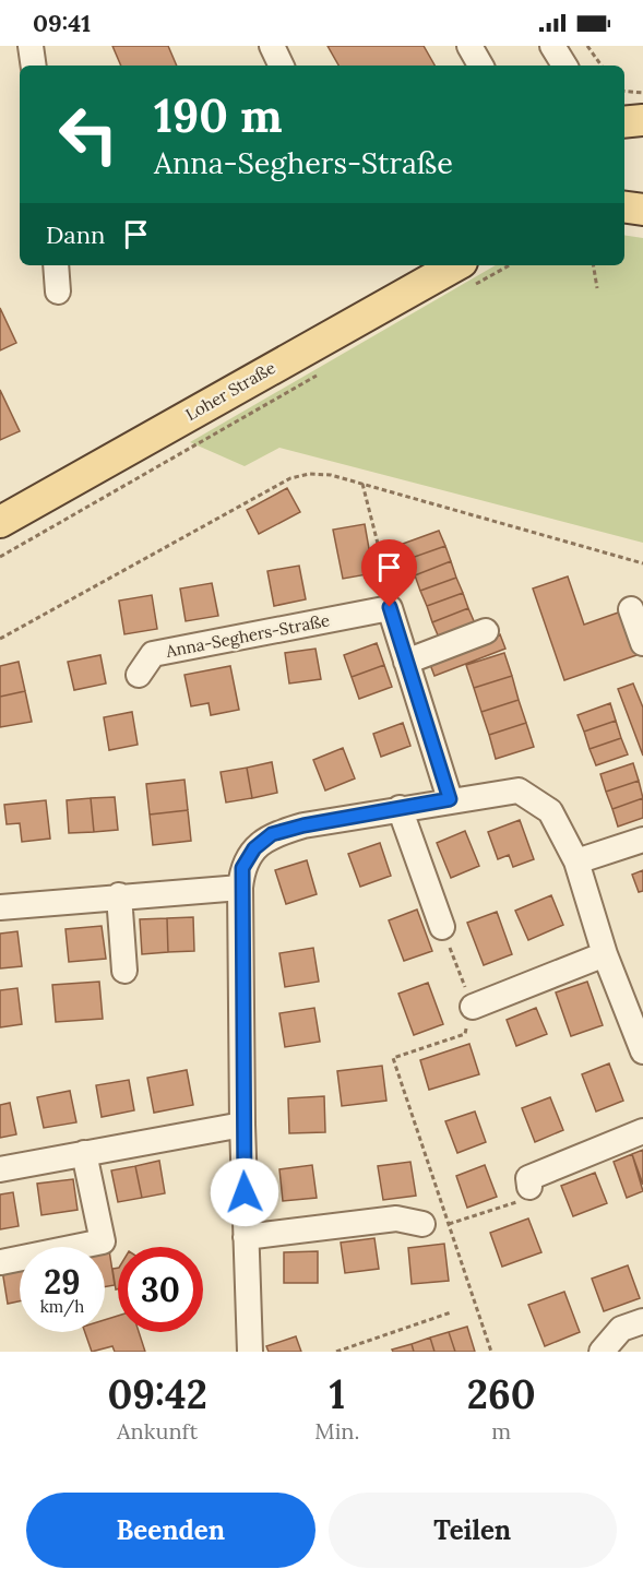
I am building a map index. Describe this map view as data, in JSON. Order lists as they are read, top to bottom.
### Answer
{
  "streets": {
    "main road": ["Loher Straße"],
    "street": ["Anna-Seghers-Straße"]
  },
  "page": {
    "status": "09:41",
    "turn": ["190 m", "Anna-Seghers-Straße"],
    "then": "Dann",
    "speed": "29 km/h",
    "limit": "30",
    "eta": [
      "09:42",
      "Ankunft",
      "1",
      "Min.",
      "260",
      "m"
    ],
    "buttons": ["Beenden", "Teilen"]
  }
}
